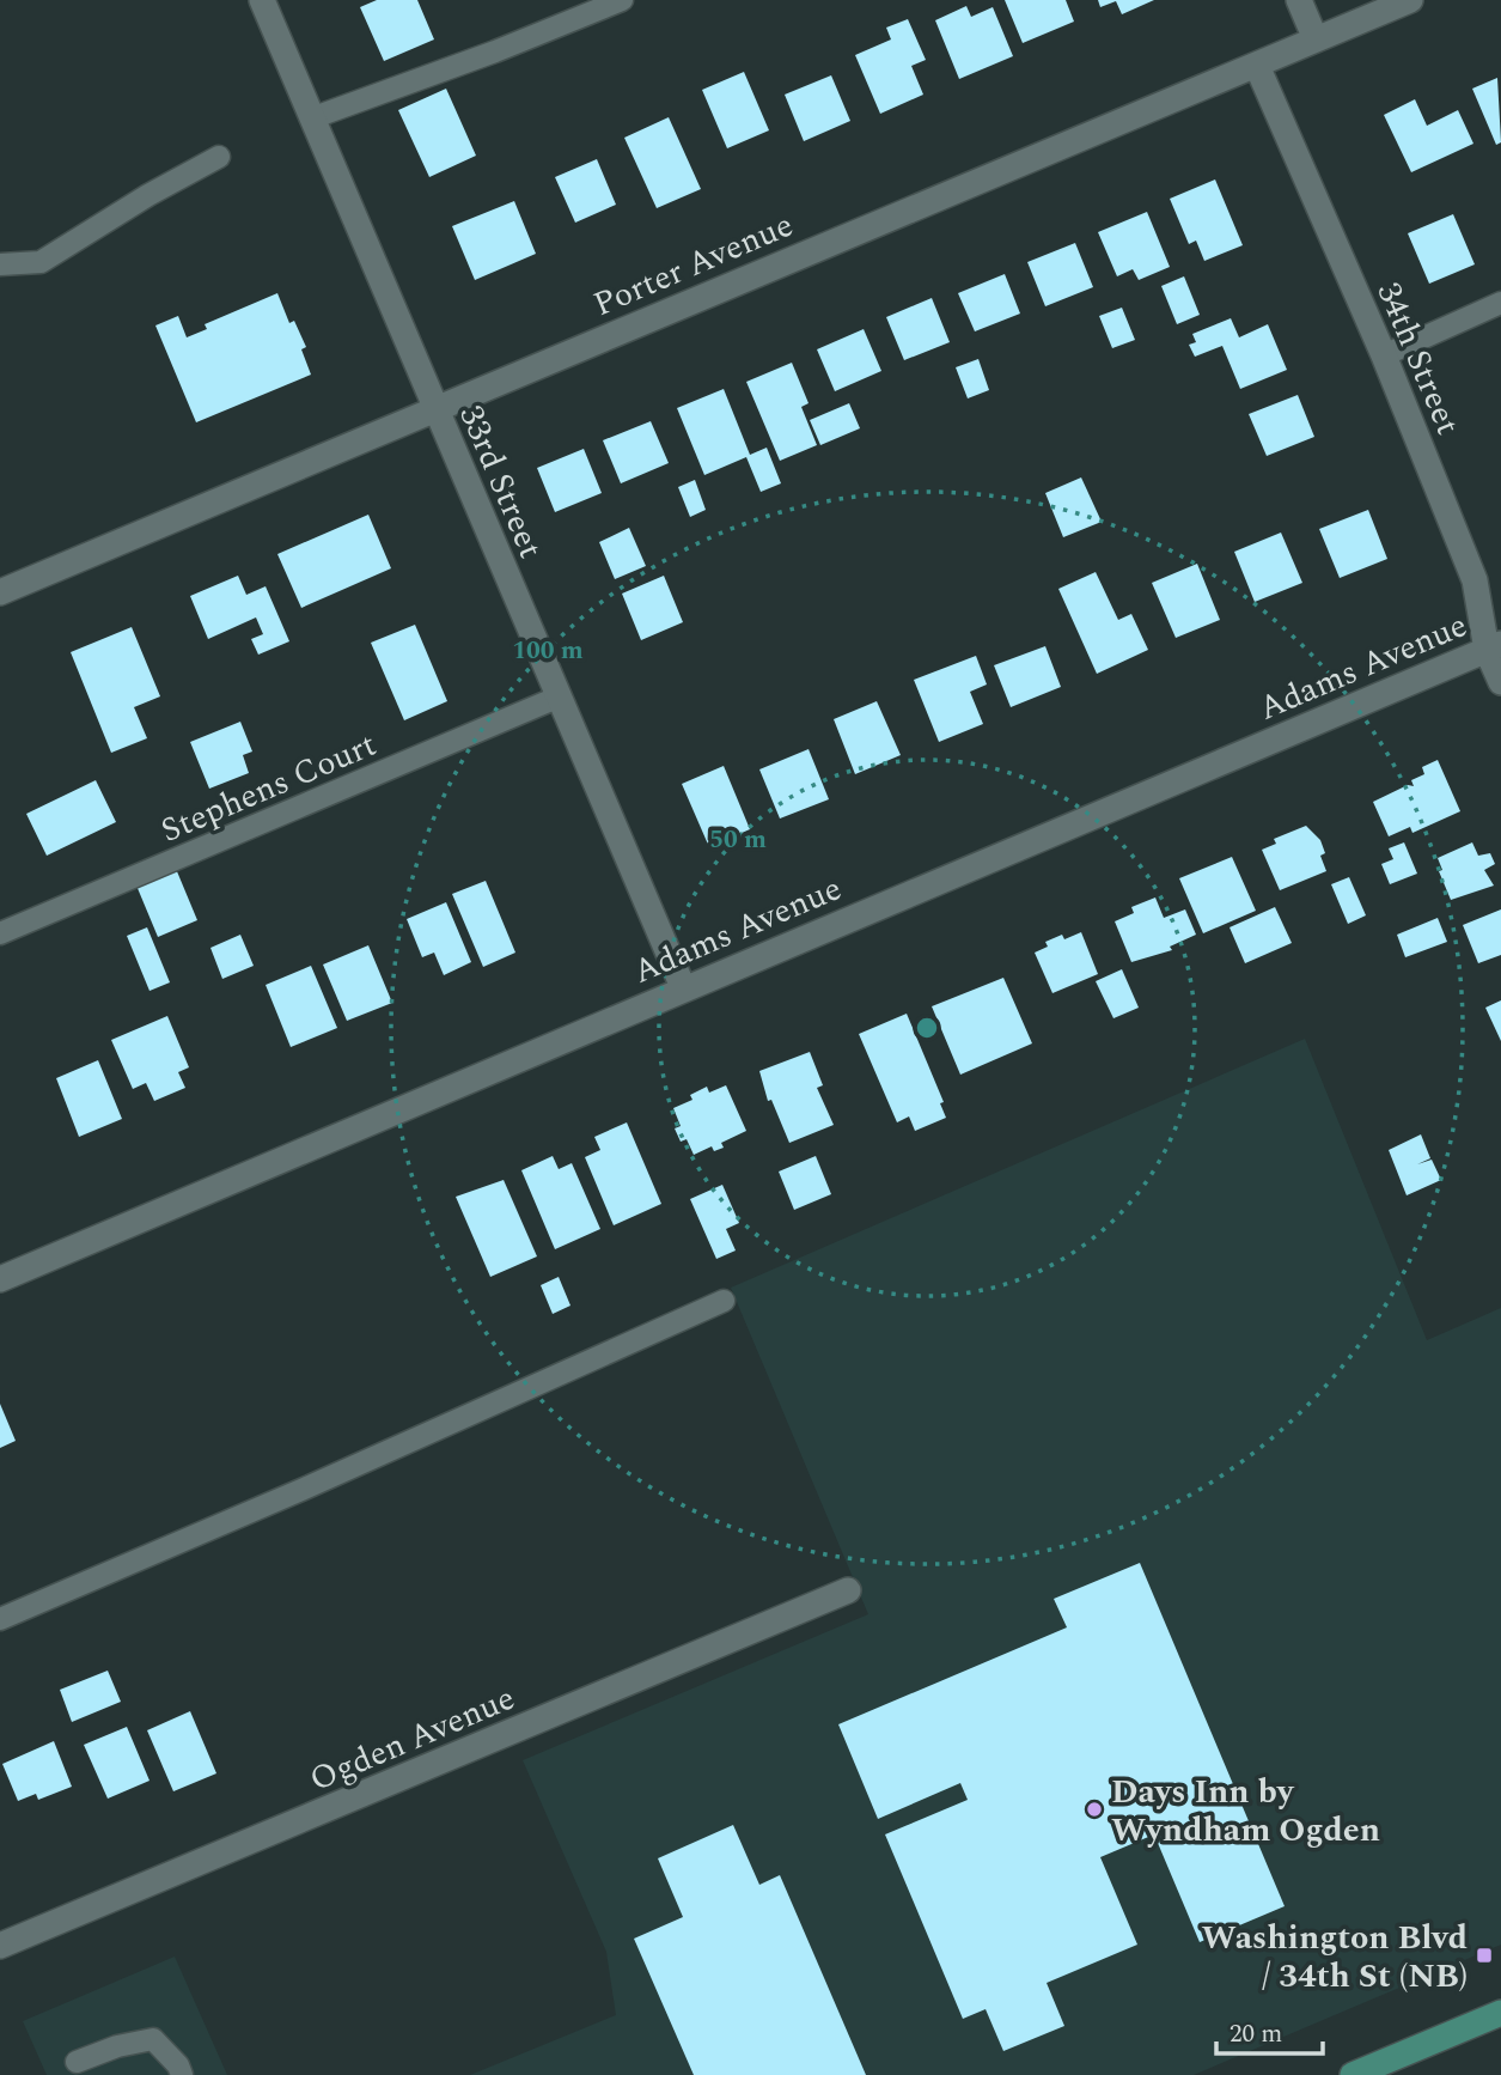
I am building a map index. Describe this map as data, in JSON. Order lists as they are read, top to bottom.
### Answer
{
  "streets": {
    "street": [
      "Porter Avenue",
      "34th Street",
      "33rd Street",
      "Adams Avenue",
      "Ogden Avenue"
    ],
    "lane": ["Stephens Court"]
  },
  "crossings": [
    ["Porter Avenue", "34th Street"],
    ["Porter Avenue", "33rd Street"],
    ["34th Street", "Adams Avenue"],
    ["33rd Street", "Adams Avenue"],
    ["33rd Street", "Stephens Court"]
  ],
  "places": {
    "other": ["Days Inn by Wyndham Ogden"],
    "transit": ["Washington Blvd / 34th St (NB)"]
  },
  "scale_bar": "20 m",
  "rings": ["100 m", "50 m"]
}
